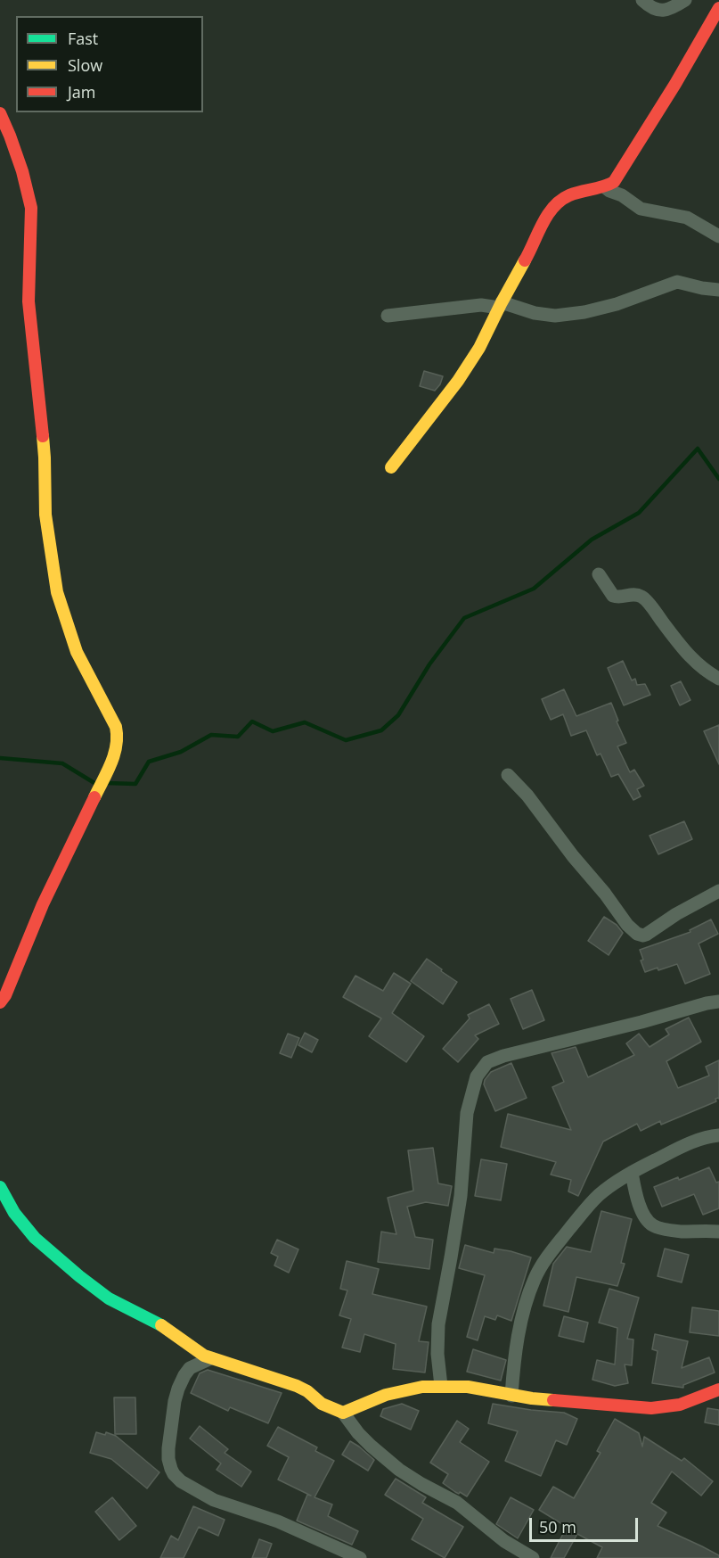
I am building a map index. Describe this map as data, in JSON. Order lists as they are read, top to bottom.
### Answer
{
  "legend": ["Fast", "Slow", "Jam"],
  "scale_bar": "50 m"
}
